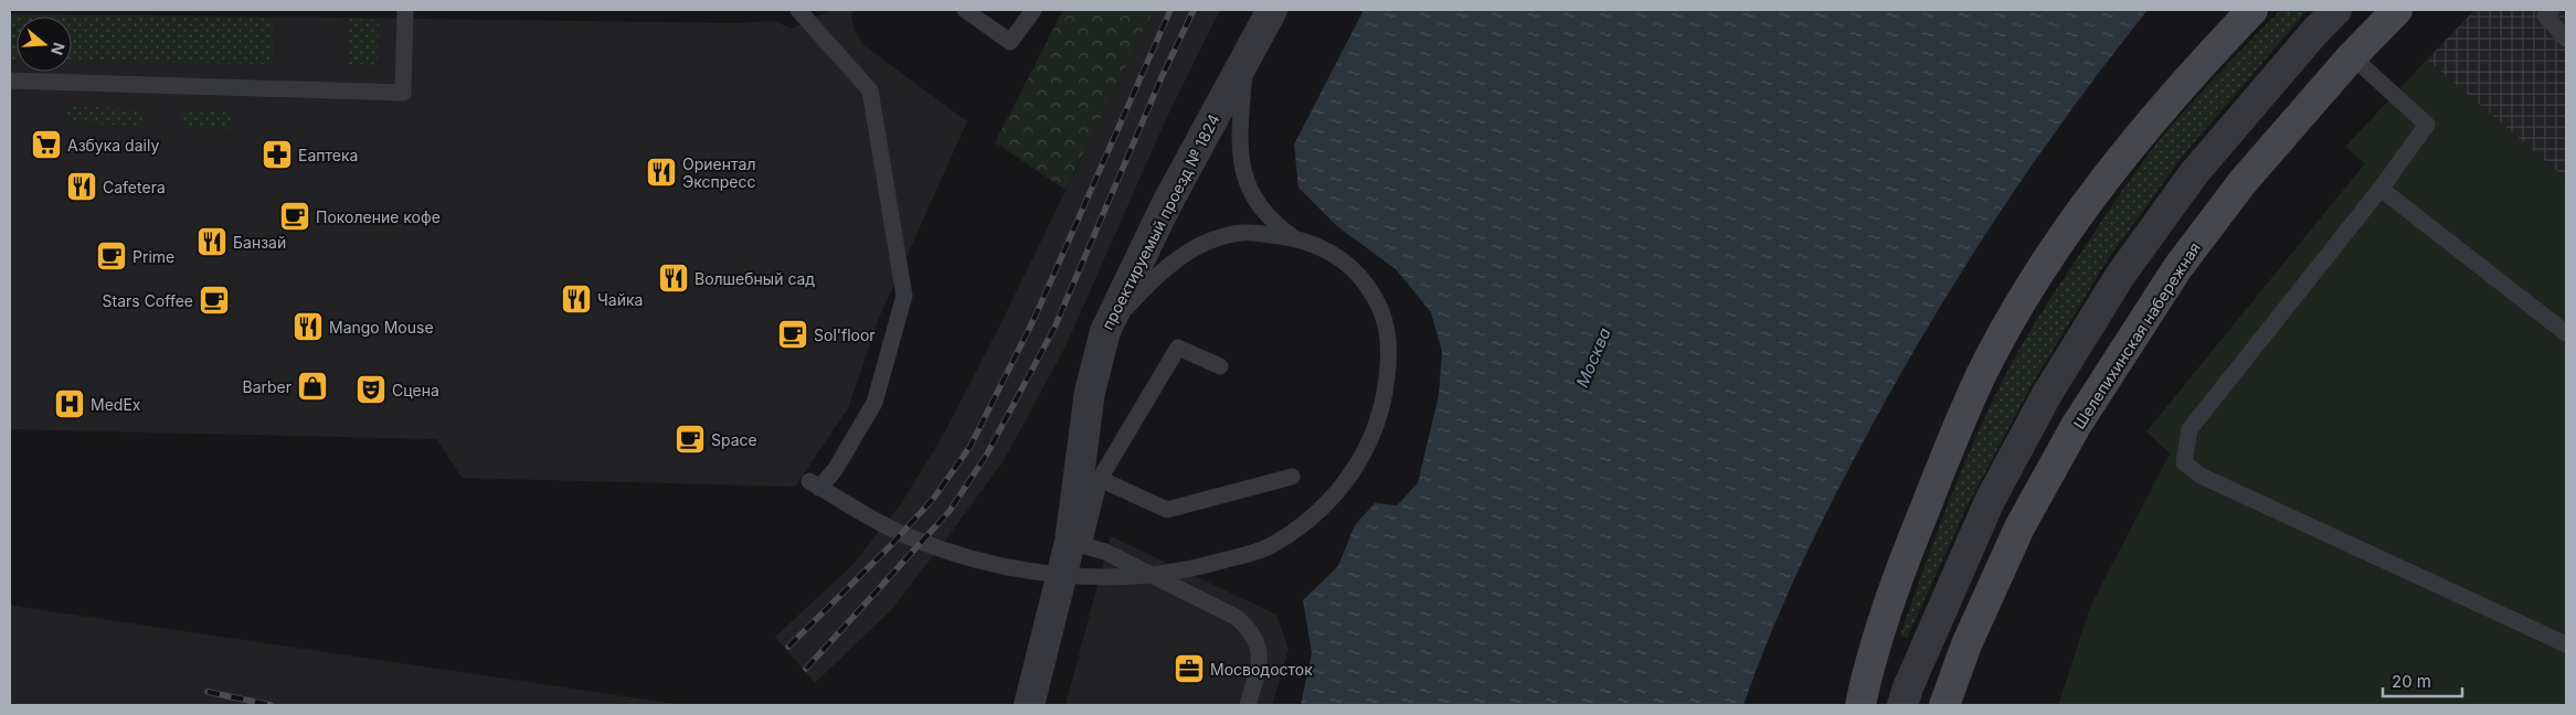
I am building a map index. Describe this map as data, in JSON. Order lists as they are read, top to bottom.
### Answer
{
  "streets": {
    "main road": ["Шелепихинская набережная"],
    "street": ["проектируемый проезд № 1824"]
  },
  "water": ["Москва"],
  "places": {
    "supermarket": ["Азбука daily"],
    "pharmacy": ["Еаптека"],
    "restaurant": [
      "Ориентал Экспресс",
      "Cafetera",
      "Банзай",
      "Волшебный сад",
      "Чайка",
      "Mango Mouse"
    ],
    "cafe": [
      "Поколение кофе",
      "Prime",
      "Stars Coffee",
      "Sol'floor",
      "Space"
    ],
    "shop": ["Barber"],
    "theatre": ["Сцена"],
    "hospital": ["MedEx"],
    "office": ["Мосводосток"]
  },
  "scale_bar": "20 m",
  "north": "right"
}
